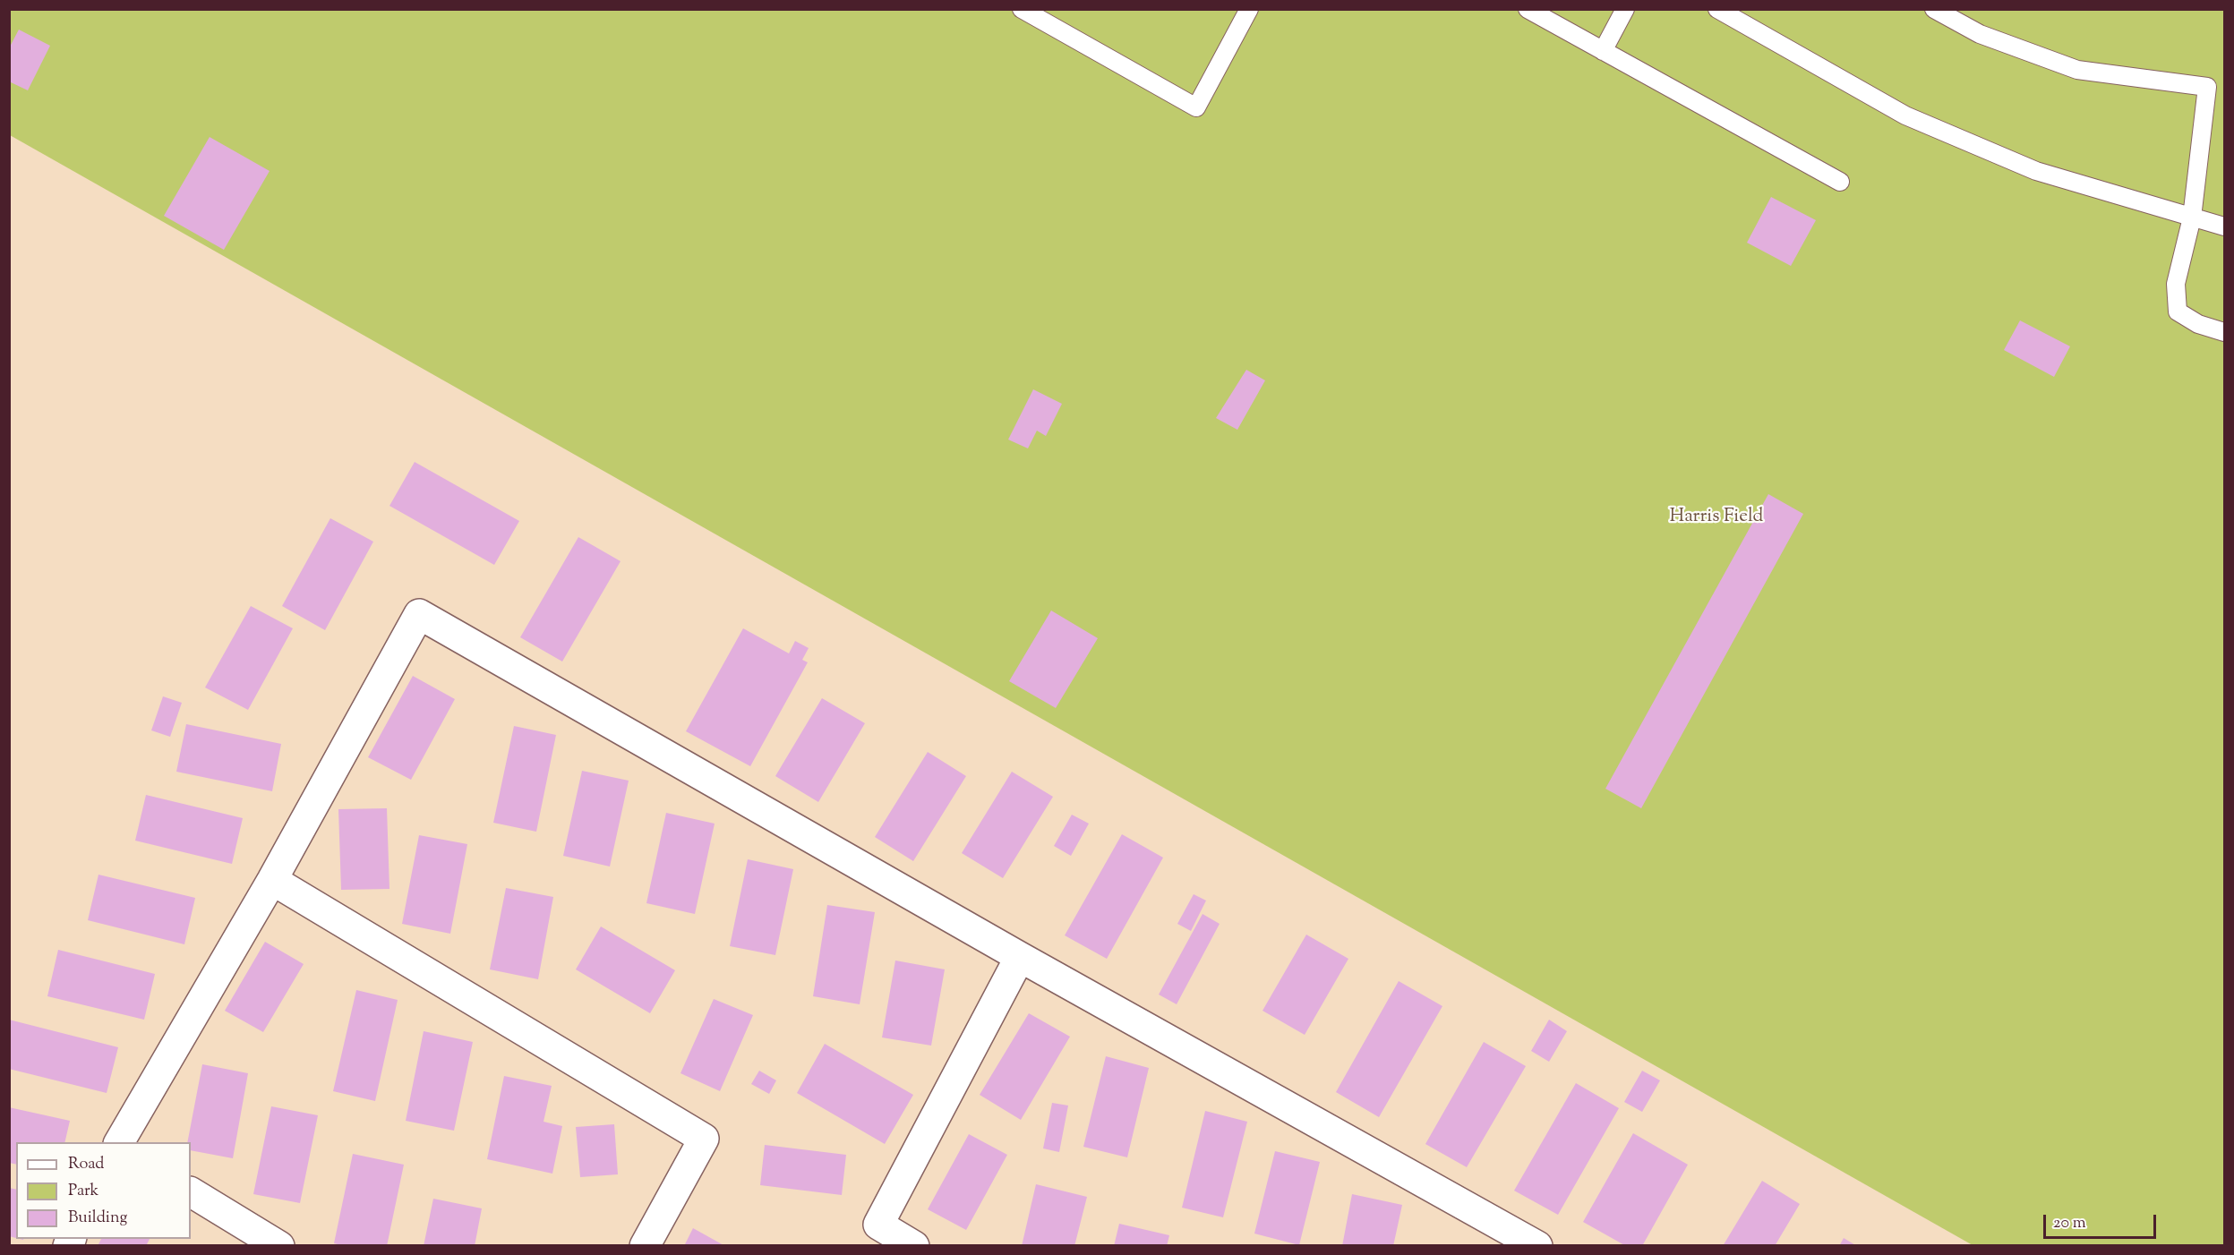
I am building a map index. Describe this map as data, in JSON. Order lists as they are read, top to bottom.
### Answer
{
  "parks": ["Harris Field"],
  "legend": ["Road", "Park", "Building"],
  "scale_bar": "20 m"
}
